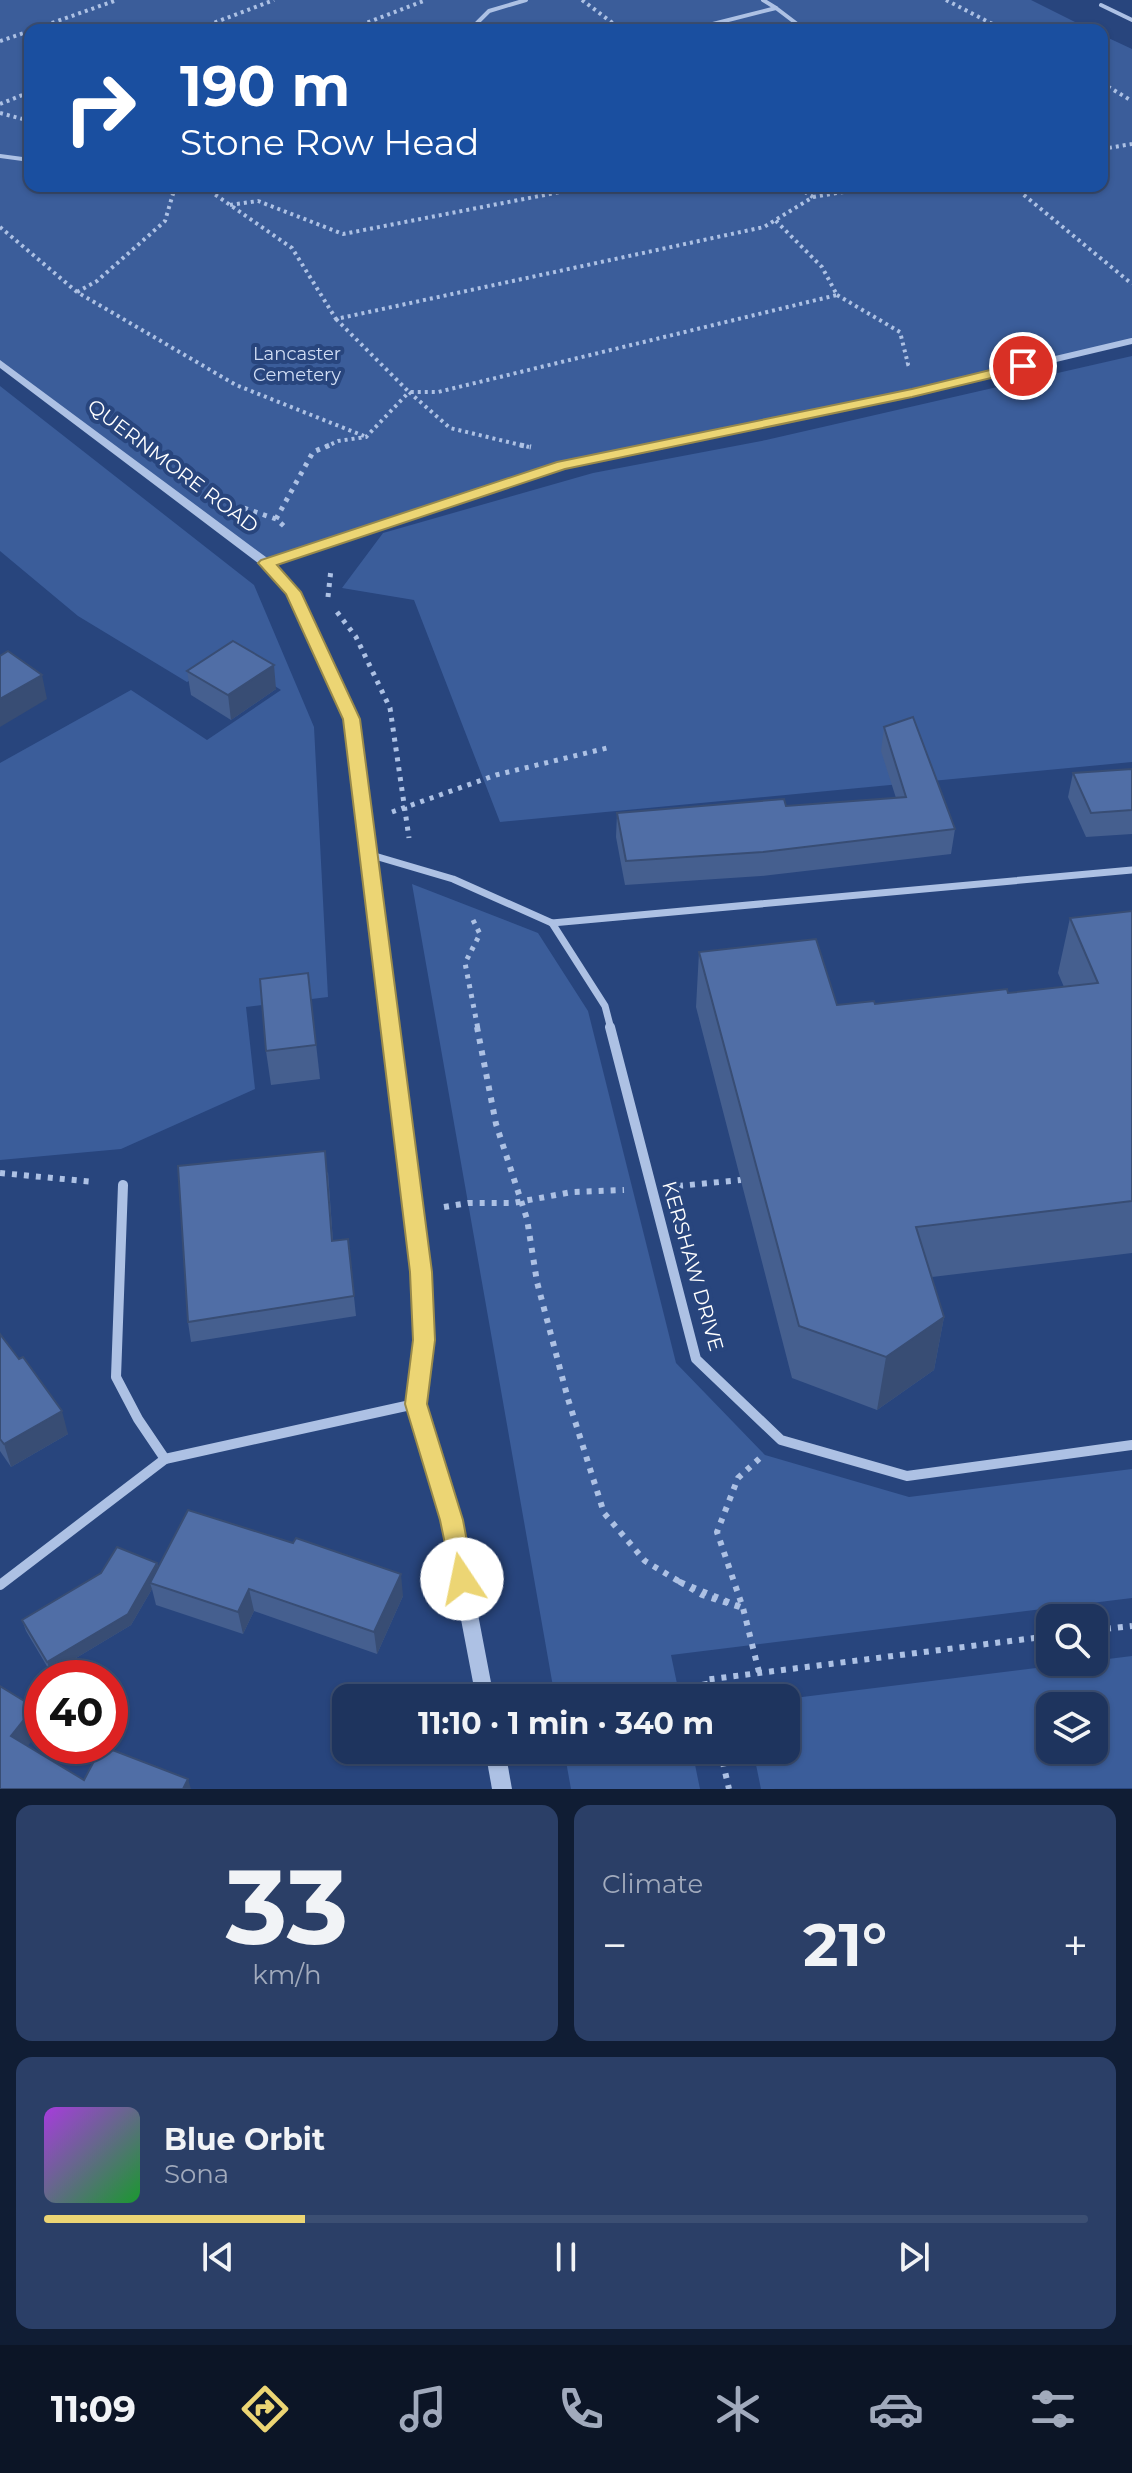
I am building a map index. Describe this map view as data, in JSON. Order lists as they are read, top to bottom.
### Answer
{
  "streets": {
    "street": ["QUERNMORE ROAD", "KERSHAW DRIVE"]
  },
  "parks": ["Lancaster Cemetery"],
  "page": {
    "turn": ["190 m", "Stone Row Head"],
    "limit": "40",
    "trip": "11:10 · 1 min · 340 m",
    "tile": [
      ["33", "km/h"],
      "Climate"
    ],
    "heat": ["−", "21°", "+"],
    "song": ["Blue Orbit", "Sona"],
    "tabs": "11:09"
  }
}
